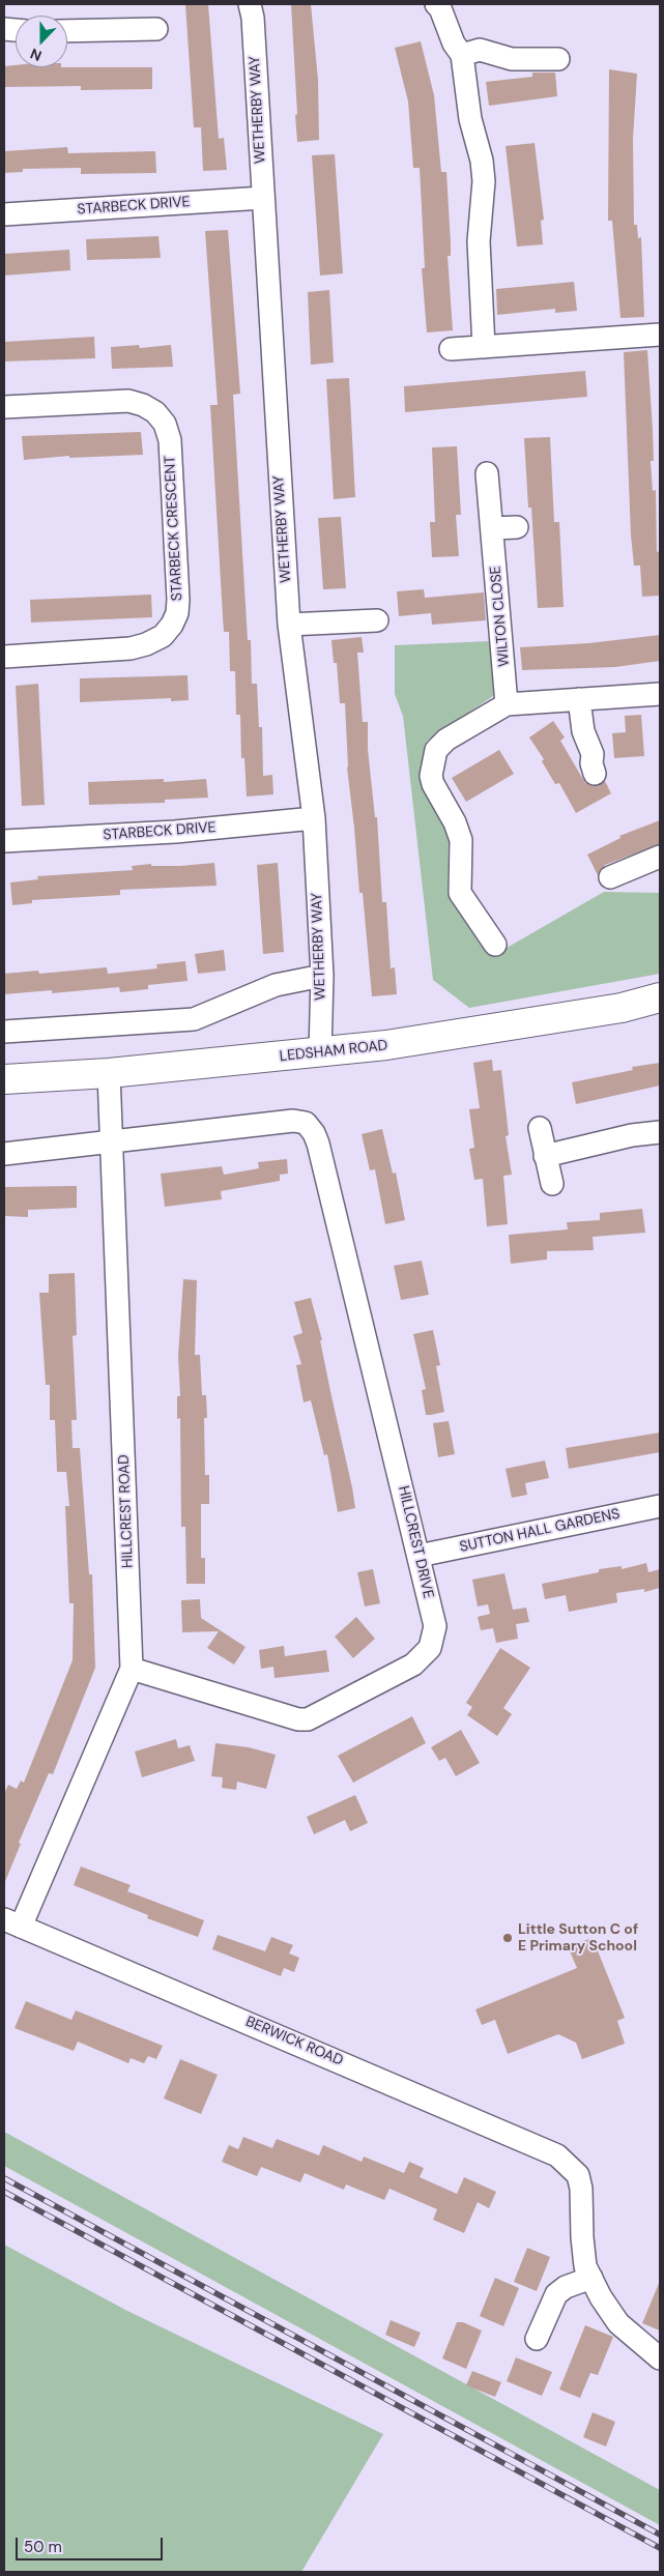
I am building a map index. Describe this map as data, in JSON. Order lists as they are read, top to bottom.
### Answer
{
  "streets": {
    "main road": ["LEDSHAM ROAD"],
    "street": [
      "WETHERBY WAY",
      "STARBECK DRIVE",
      "STARBECK CRESCENT",
      "WILTON CLOSE",
      "HILLCREST ROAD",
      "SUTTON HALL GARDENS",
      "HILLCREST DRIVE",
      "BERWICK ROAD"
    ]
  },
  "crossings": [
    ["WETHERBY WAY", "STARBECK DRIVE"],
    ["WETHERBY WAY", "LEDSHAM ROAD"],
    ["LEDSHAM ROAD", "HILLCREST ROAD"],
    ["HILLCREST ROAD", "HILLCREST DRIVE"],
    ["HILLCREST ROAD", "BERWICK ROAD"],
    ["SUTTON HALL GARDENS", "HILLCREST DRIVE"]
  ],
  "places": ["Little Sutton C of E Primary School"],
  "scale_bar": "50 m",
  "north": "bottom"
}
